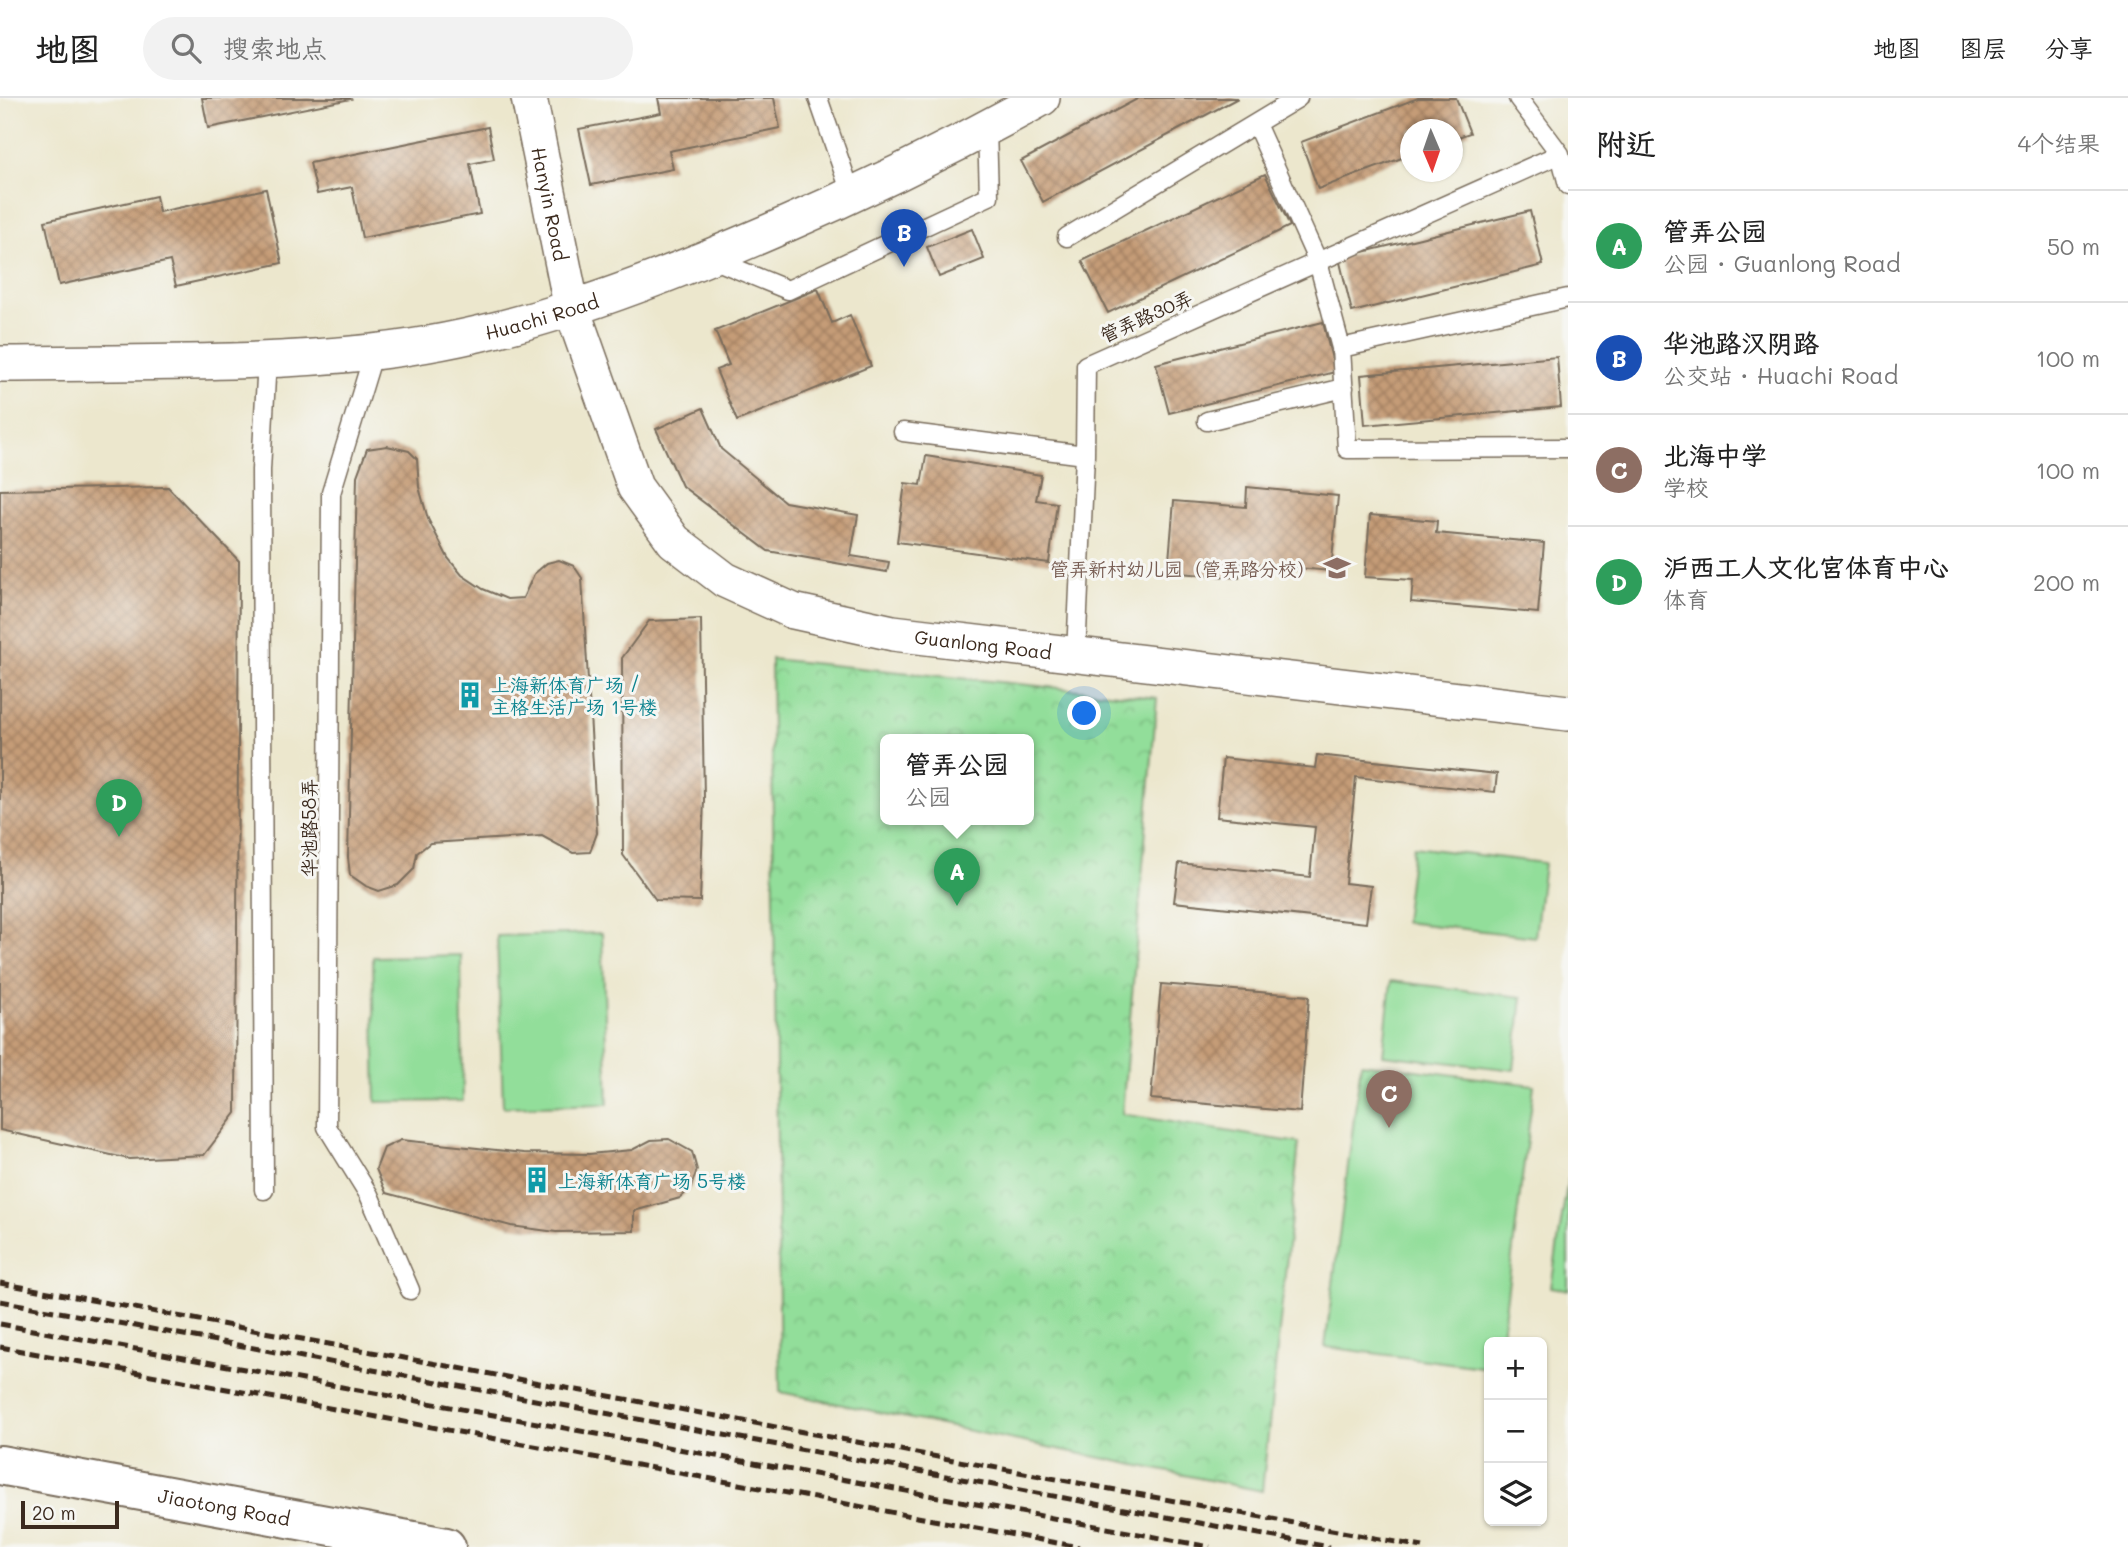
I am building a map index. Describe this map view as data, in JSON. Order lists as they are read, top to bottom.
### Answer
{
  "streets": {
    "main road": ["Jiaotong Road"],
    "street": ["Hanyin Road", "Huachi Road", "Guanlong Road"],
    "lane": ["管弄路30弄", "华池路58弄"]
  },
  "crossings": [
    ["Hanyin Road", "Huachi Road"],
    ["Hanyin Road", "Guanlong Road"],
    ["Huachi Road", "Guanlong Road"],
    ["Huachi Road", "华池路58弄"]
  ],
  "places": {
    "school or university": ["管弄新村幼儿园（管弄路分校）"],
    "building": ["上海新体育广场 / 主格生活广场 1号楼", "上海新体育广场 5号楼"]
  },
  "scale_bar": "20 m",
  "north": "bottom",
  "page": {
    "header": "地图",
    "search": "搜索地点",
    "nav": ["地图", "图层", "分享"],
    "heading": ["附近", "4个结果"],
    "list": [
      {
        "mark": "A",
        "name": "管弄公园",
        "note": "公园 · Guanlong Road",
        "value": "50 m"
      },
      {
        "mark": "B",
        "name": "华池路汉阴路",
        "note": "公交站 · Huachi Road",
        "value": "100 m"
      },
      {
        "mark": "C",
        "name": "北海中学",
        "note": "学校",
        "value": "100 m"
      },
      {
        "mark": "D",
        "name": "沪西工人文化宫体育中心",
        "note": "体育",
        "value": "200 m"
      }
    ],
    "pins": [
      "B",
      "D",
      "A",
      "C"
    ],
    "popup": ["管弄公园", "公园"],
    "map_buttons": ["+", "−"],
    "scale": "20 m"
  }
}
